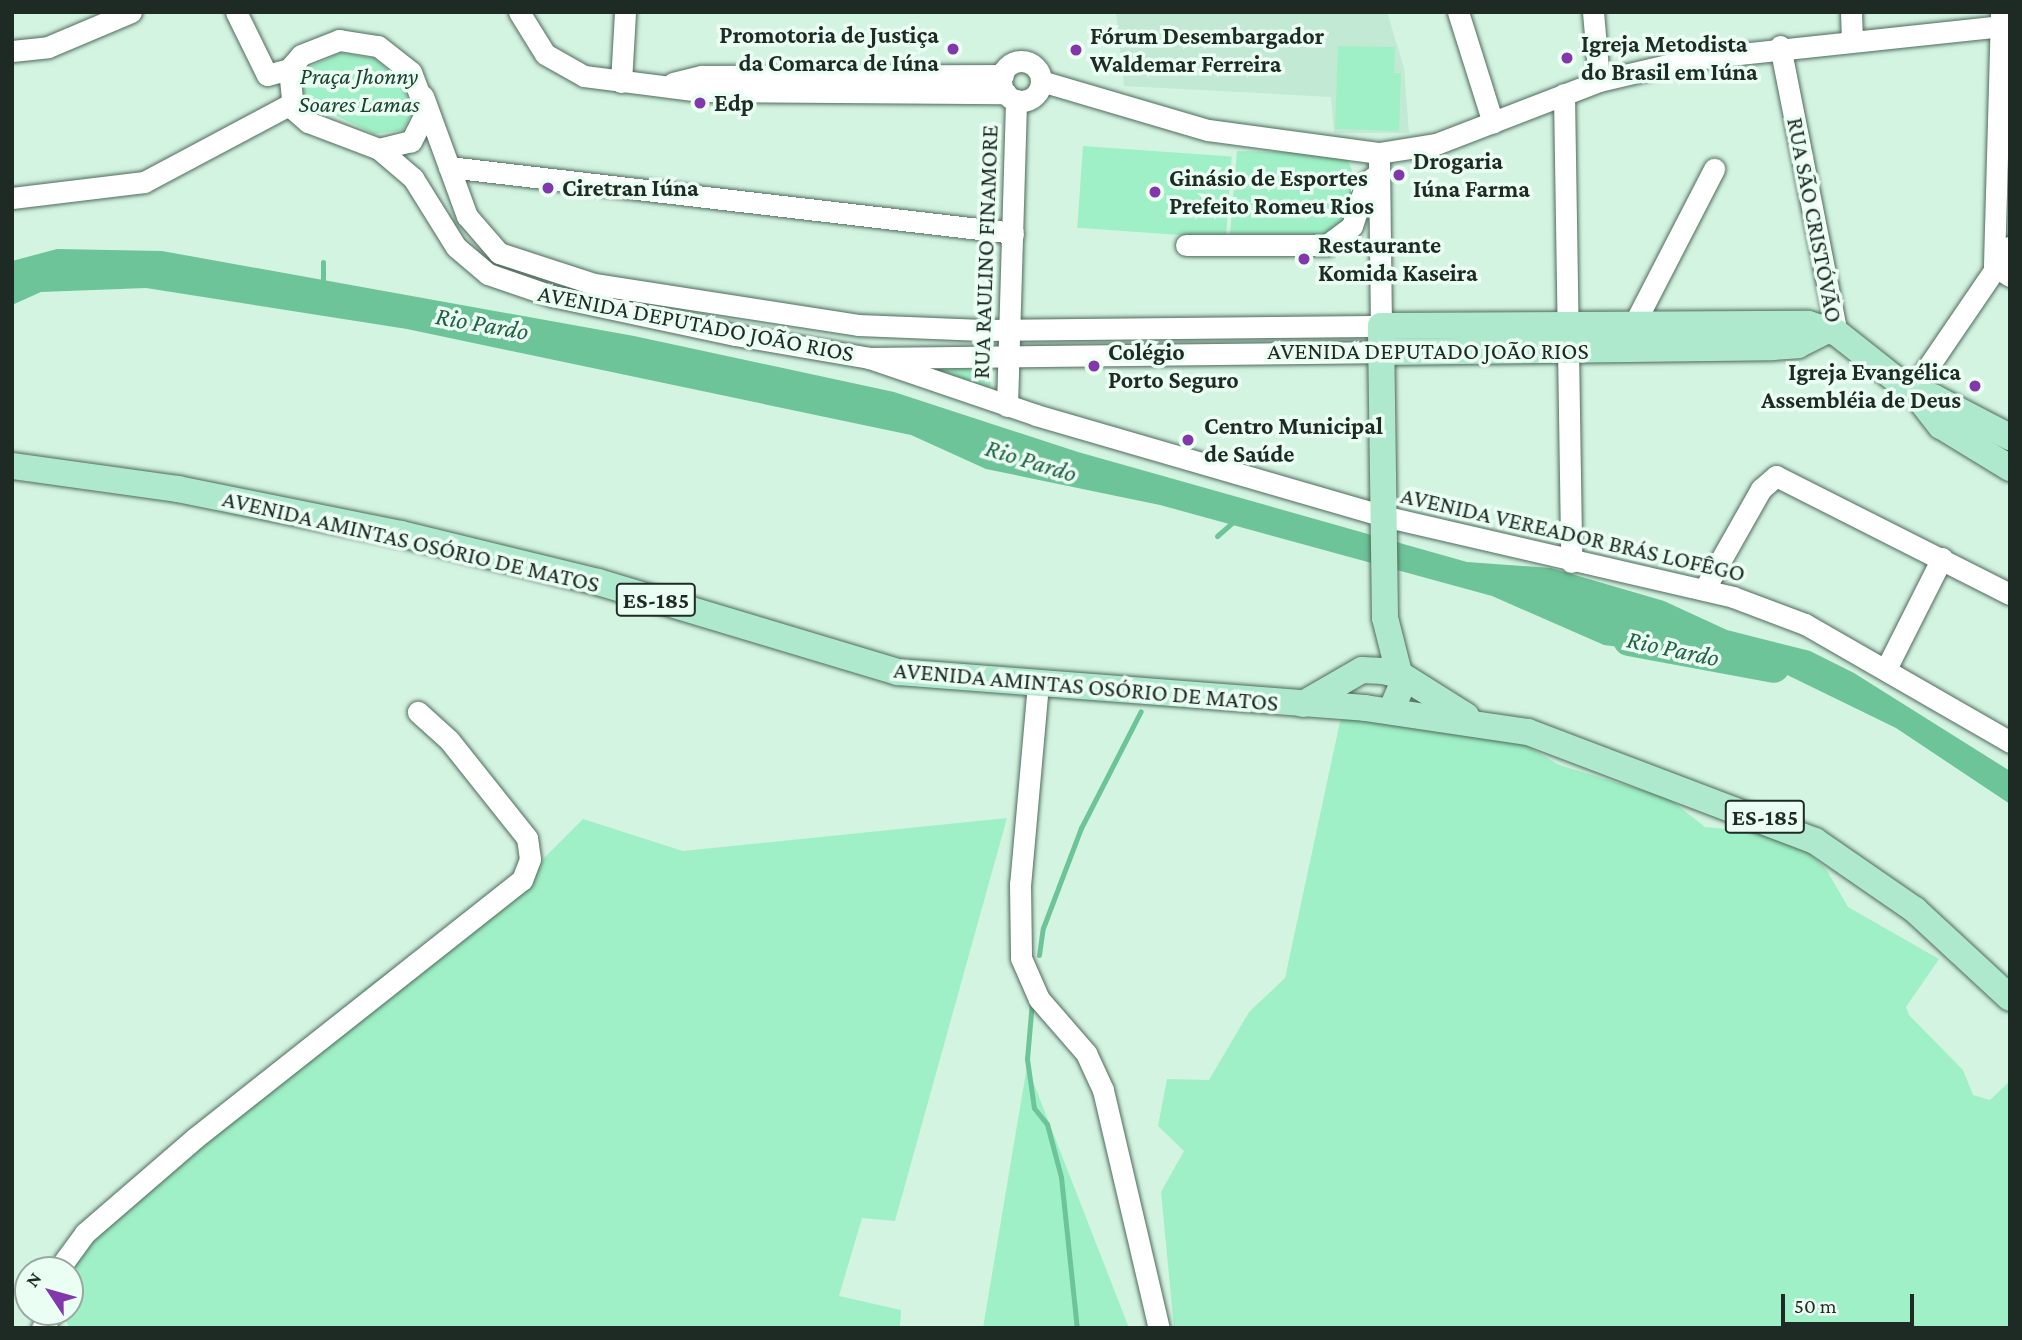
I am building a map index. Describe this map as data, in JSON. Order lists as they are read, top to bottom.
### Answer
{
  "streets": {
    "main road": [
      "RUA SÃO CRISTÓVÃO",
      "AVENIDA DEPUTADO JOÃO RIOS",
      "AVENIDA AMINTAS OSÓRIO DE MATOS",
      "ES-185"
    ],
    "street": ["RUA RAULINO FINAMORE", "AVENIDA VEREADOR BRÁS LOFÊGO"]
  },
  "crossings": [
    ["RUA SÃO CRISTÓVÃO", "AVENIDA DEPUTADO JOÃO RIOS"],
    ["RUA RAULINO FINAMORE", "AVENIDA DEPUTADO JOÃO RIOS"],
    ["RUA RAULINO FINAMORE", "AVENIDA VEREADOR BRÁS LOFÊGO"],
    ["AVENIDA DEPUTADO JOÃO RIOS", "AVENIDA VEREADOR BRÁS LOFÊGO"],
    ["AVENIDA AMINTAS OSÓRIO DE MATOS", "ES-185"]
  ],
  "water": ["Rio Pardo"],
  "parks": ["Praça Jhonny Soares Lamas"],
  "places": [
    "Promotoria de Justiça da Comarca de Iúna",
    "Fórum Desembargador Waldemar Ferreira",
    "Igreja Metodista do Brasil em Iúna",
    "Edp",
    "Drogaria Iúna Farma",
    "Ciretran Iúna",
    "Ginásio de Esportes Prefeito Romeu Rios",
    "Restaurante Komida Kaseira",
    "Colégio Porto Seguro",
    "Igreja Evangélica Assembléia de Deus",
    "Centro Municipal de Saúde"
  ],
  "scale_bar": "50 m",
  "north": "top left"
}
